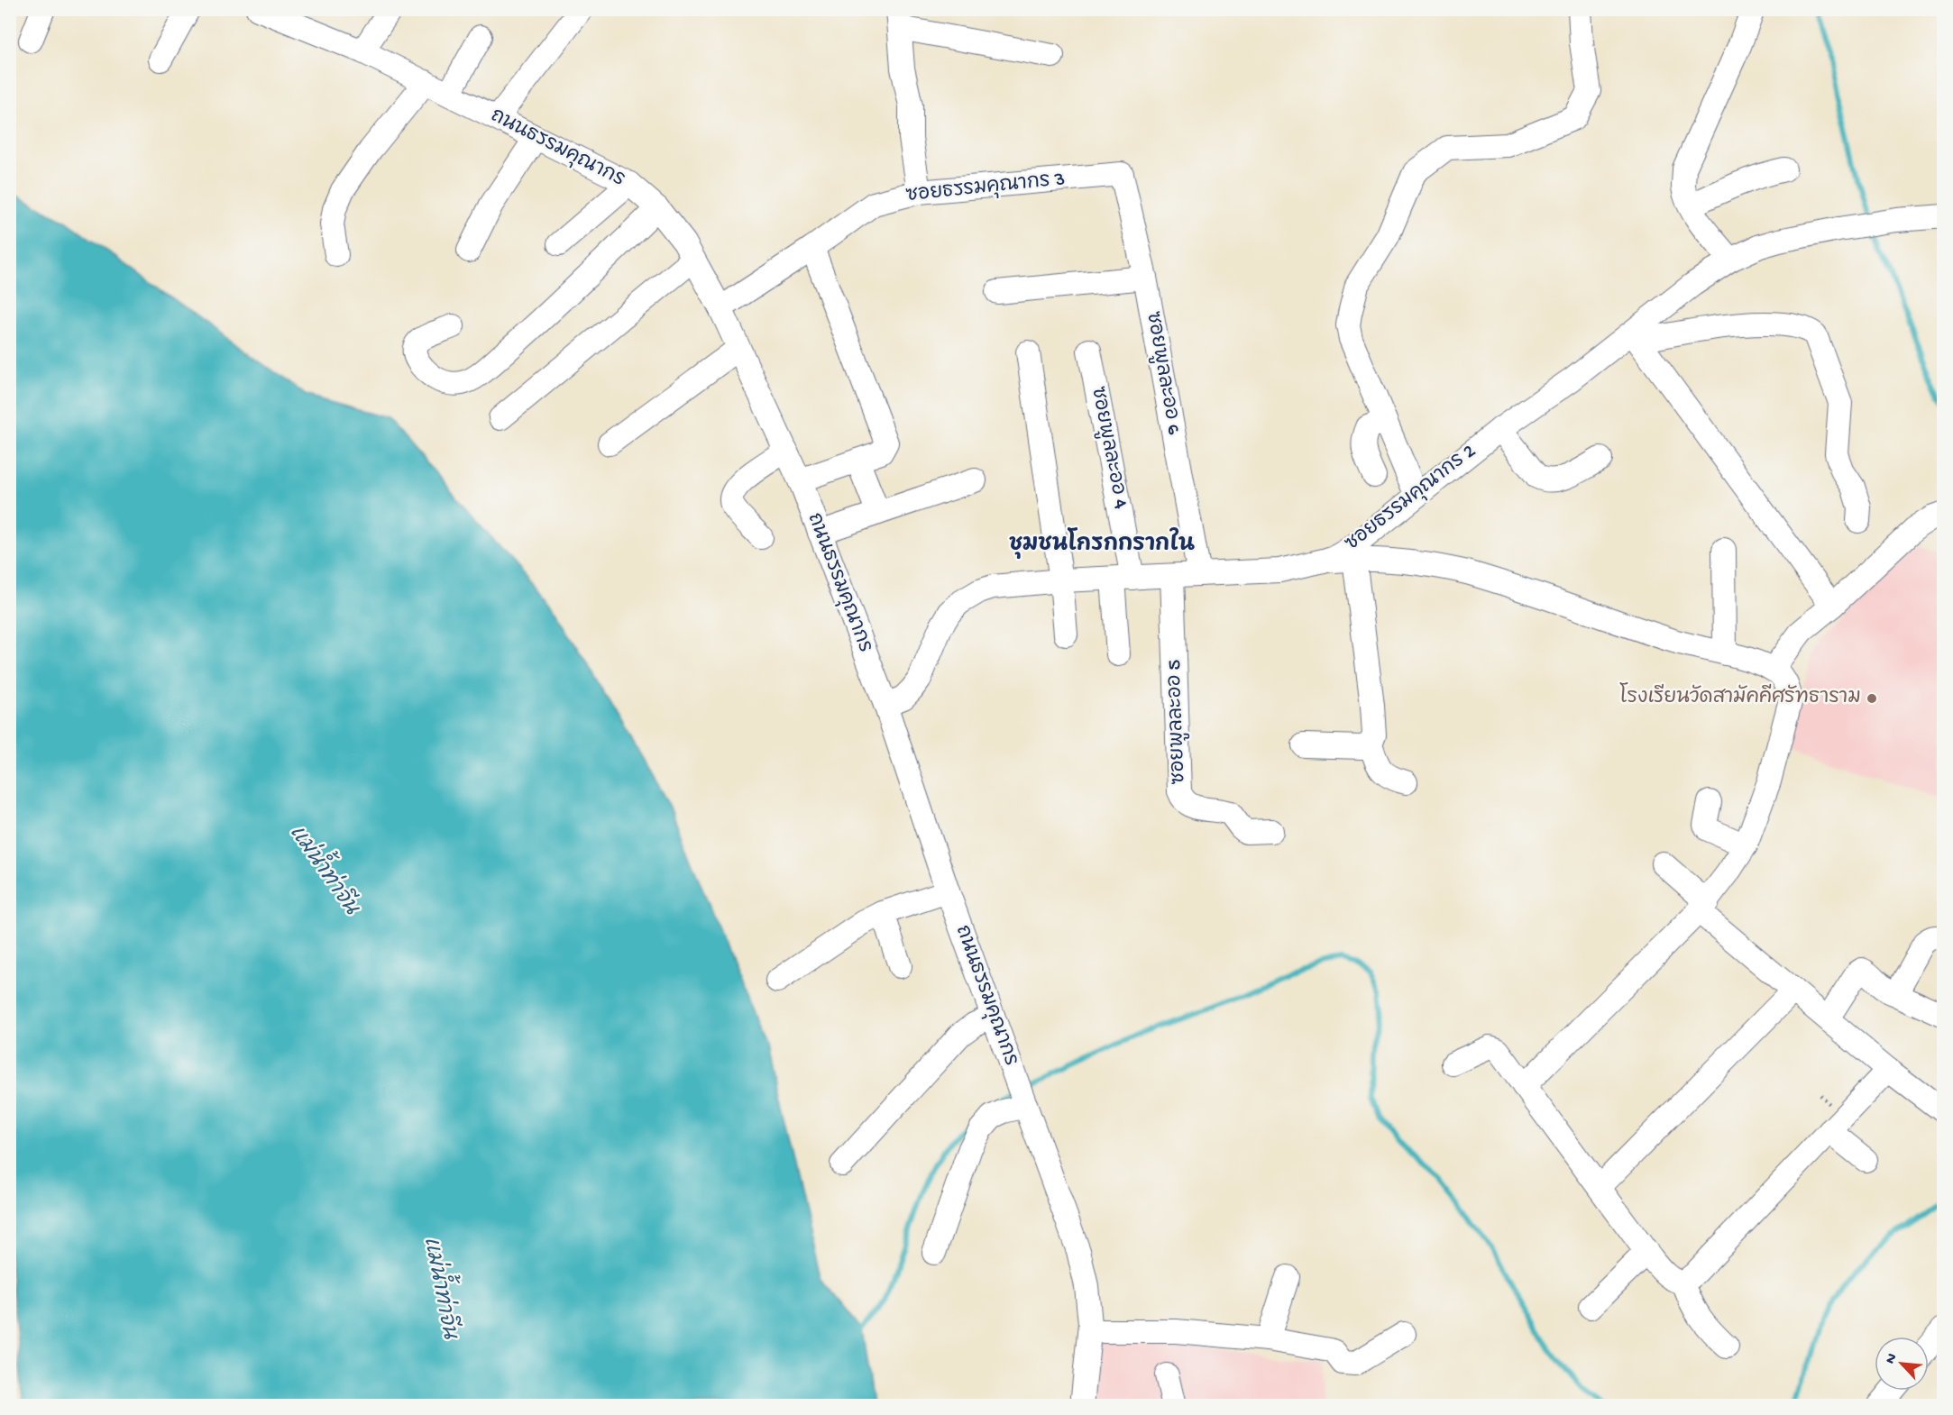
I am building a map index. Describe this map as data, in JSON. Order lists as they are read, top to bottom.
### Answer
{
  "streets": {
    "street": [
      "ถนนธรรมคุณากร",
      "ซอยธรรมคุณากร 3",
      "ซอยพูลละออ 6",
      "ซอยพูลละออ 4",
      "ซอยธรรมคุณากร 2",
      "ซอยพูลละออ 5"
    ]
  },
  "crossings": [
    ["ถนนธรรมคุณากร", "ซอยธรรมคุณากร 3"],
    ["ถนนธรรมคุณากร", "ซอยธรรมคุณากร 2"],
    ["ซอยธรรมคุณากร 3", "ซอยพูลละออ 6"],
    ["ซอยพูลละออ 6", "ซอยธรรมคุณากร 2"],
    ["ซอยพูลละออ 4", "ซอยธรรมคุณากร 2"],
    ["ซอยธรรมคุณากร 2", "ซอยพูลละออ 5"]
  ],
  "districts": ["ชุมชนโกรกกรากใน"],
  "water": ["แม่น้ำท่าจีน"],
  "places": ["โรงเรียนวัดสามัคคีศรัทธาราม"],
  "north": "top left"
}
